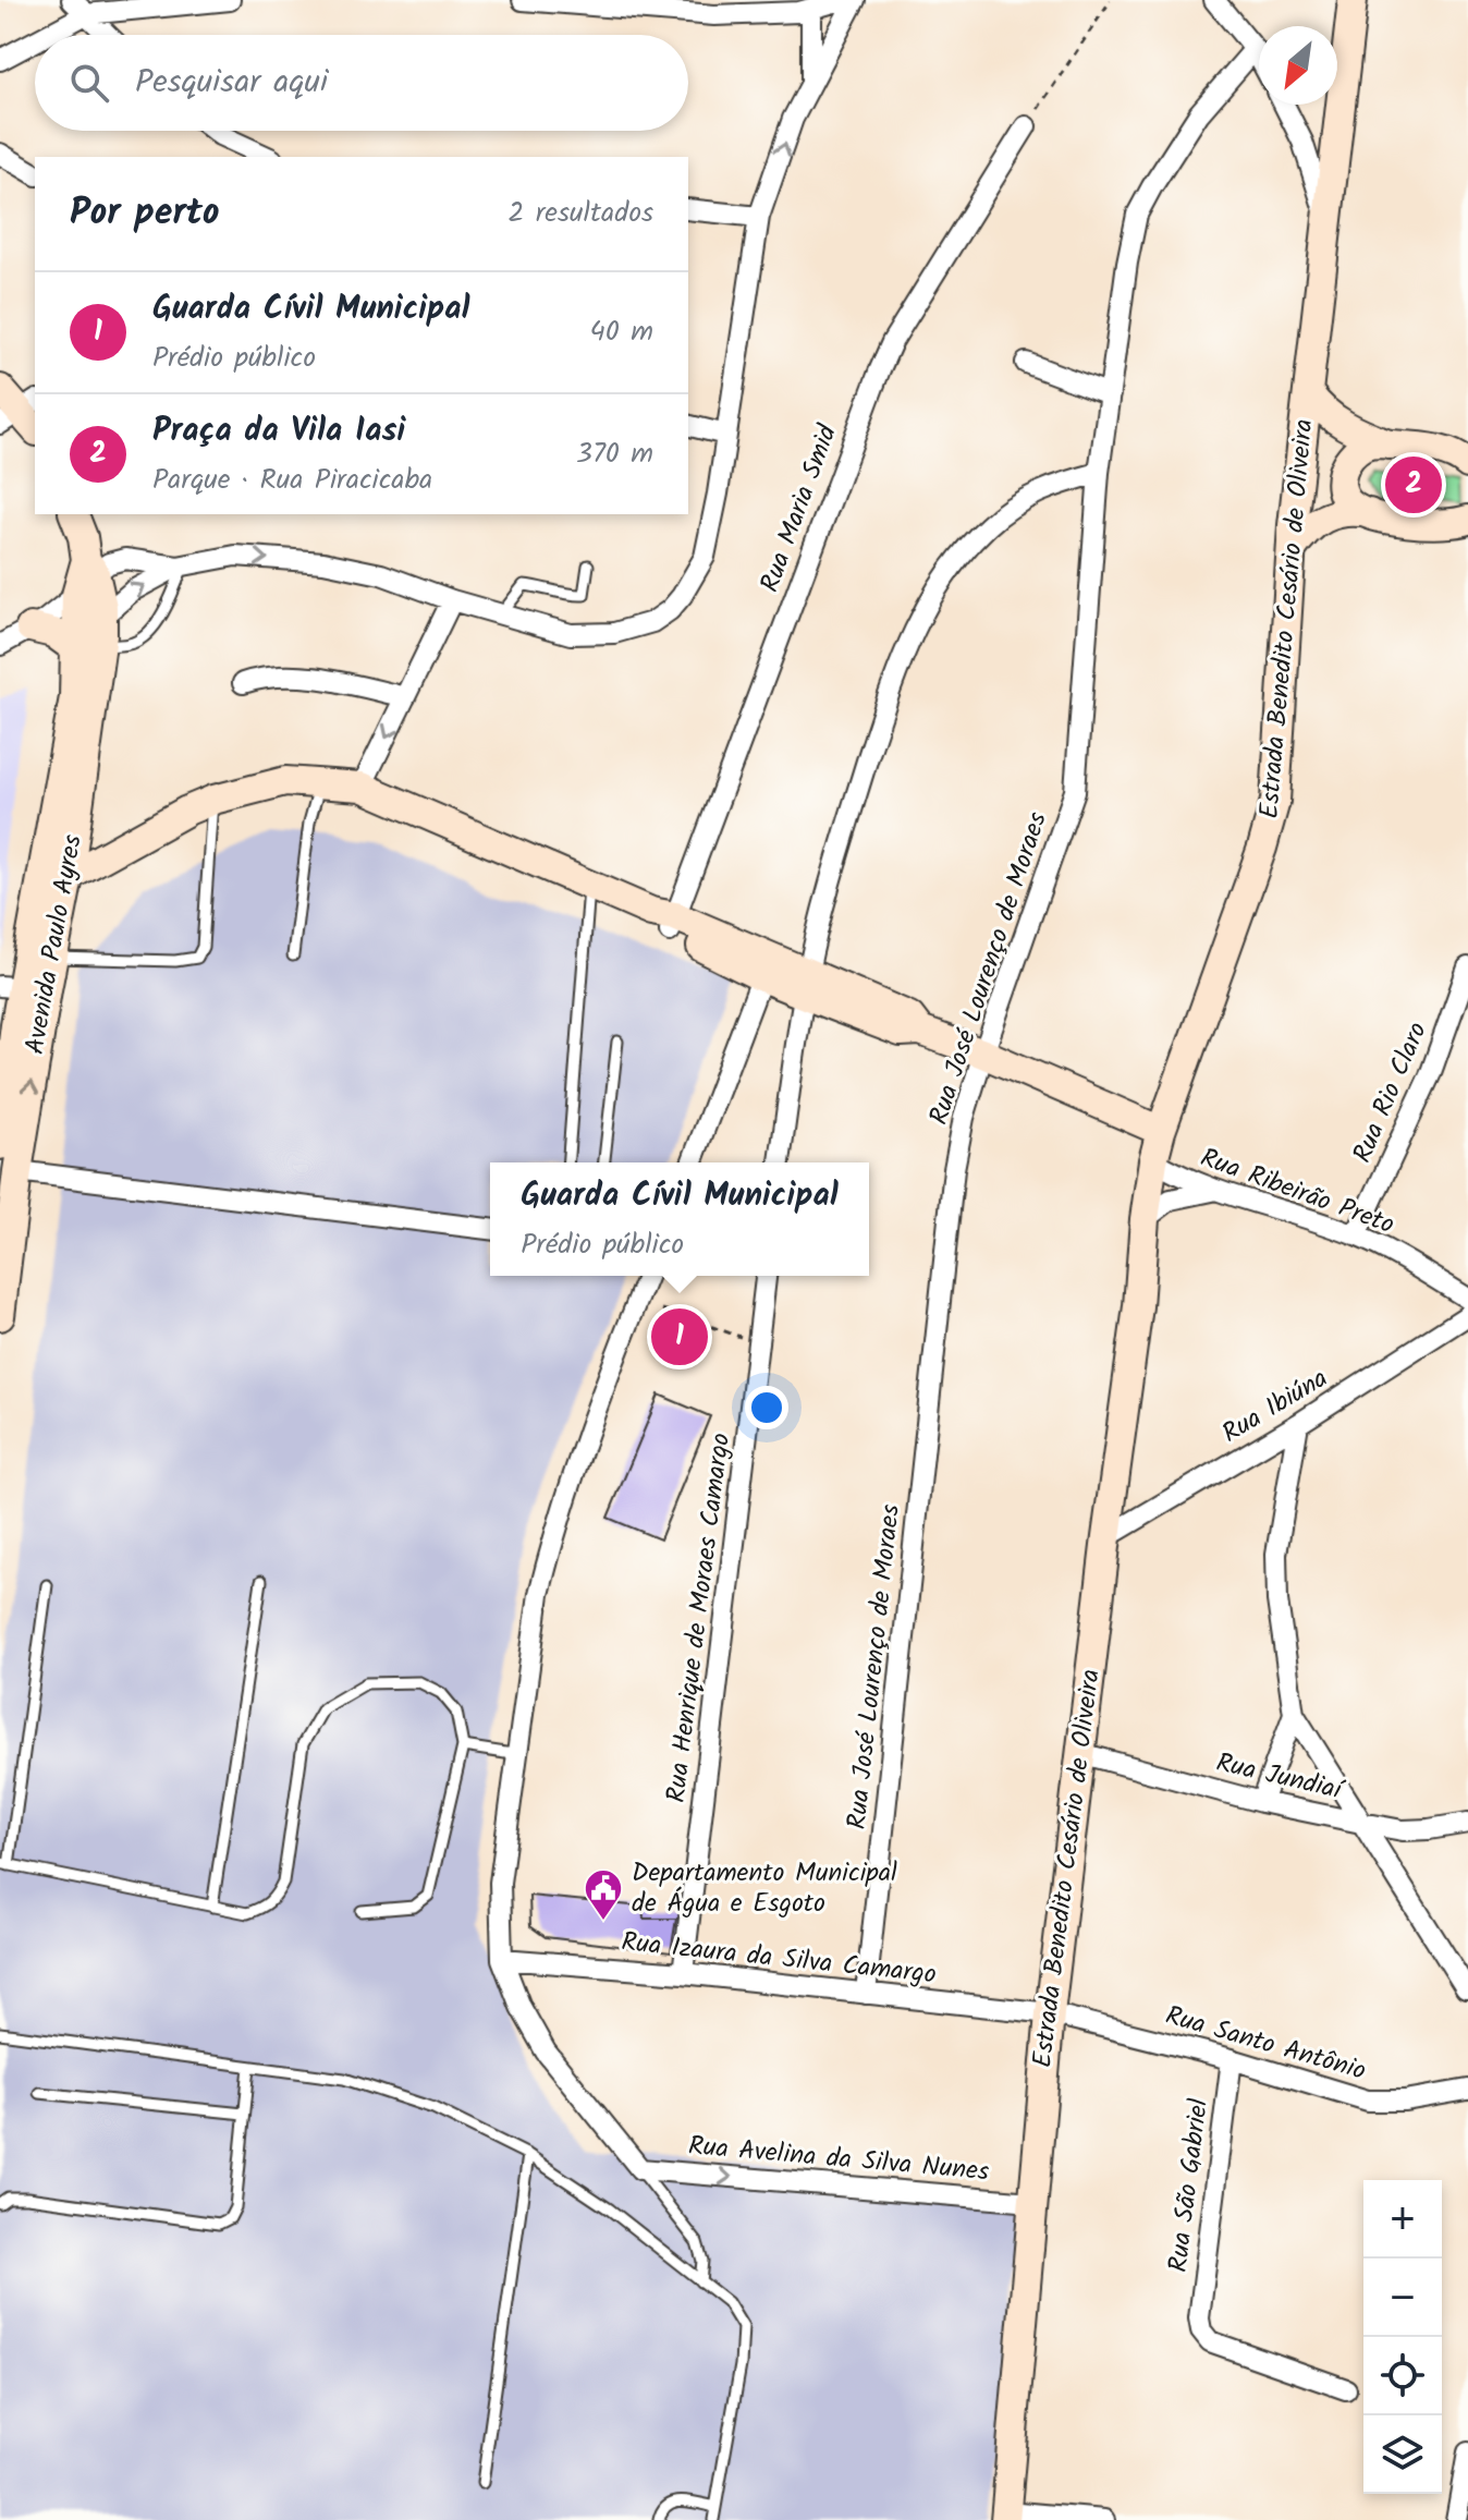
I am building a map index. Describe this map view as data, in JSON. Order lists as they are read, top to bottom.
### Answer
{
  "streets": {
    "main road": ["Estrada Benedito Cesário de Oliveira", "Avenida Paulo Ayres"],
    "street": [
      "Rua Maria Smid",
      "Rua José Lourenço de Moraes",
      "Rua Rio Claro",
      "Rua Ribeirão Preto",
      "Rua Ibiúna",
      "Rua Henrique de Moraes Camargo",
      "Rua Jundiaí",
      "Rua Izaura da Silva Camargo",
      "Rua Santo Antônio",
      "Rua Avelina da Silva Nunes",
      "Rua São Gabriel"
    ]
  },
  "crossings": [
    ["Estrada Benedito Cesário de Oliveira", "Rua Ribeirão Preto"],
    ["Estrada Benedito Cesário de Oliveira", "Rua Ibiúna"],
    ["Estrada Benedito Cesário de Oliveira", "Rua Jundiaí"],
    ["Estrada Benedito Cesário de Oliveira", "Rua Izaura da Silva Camargo"],
    ["Estrada Benedito Cesário de Oliveira", "Rua Santo Antônio"],
    ["Estrada Benedito Cesário de Oliveira", "Rua Avelina da Silva Nunes"],
    ["Rua José Lourenço de Moraes", "Rua Izaura da Silva Camargo"],
    ["Rua Rio Claro", "Rua Ribeirão Preto"],
    ["Rua Henrique de Moraes Camargo", "Rua Izaura da Silva Camargo"],
    ["Rua Izaura da Silva Camargo", "Rua Santo Antônio"],
    ["Rua Santo Antônio", "Rua São Gabriel"]
  ],
  "one_way": ["Rua Avelina da Silva Nunes"],
  "places": {
    "public building": ["Departamento Municipal de Água e Esgoto"]
  },
  "north": "bottom left",
  "page": {
    "search": "Pesquisar aqui",
    "heading": ["Por perto", "2 resultados"],
    "list": [
      {
        "mark": "1",
        "name": "Guarda Cívil Municipal",
        "note": "Prédio público",
        "value": "40 m"
      },
      {
        "mark": "2",
        "name": "Praça da Vila Iasi",
        "note": "Parque · Rua Piracicaba",
        "value": "370 m"
      }
    ],
    "pins": ["2", "1"],
    "popup": ["Guarda Cívil Municipal", "Prédio público"],
    "map_buttons": ["+", "−"]
  }
}
